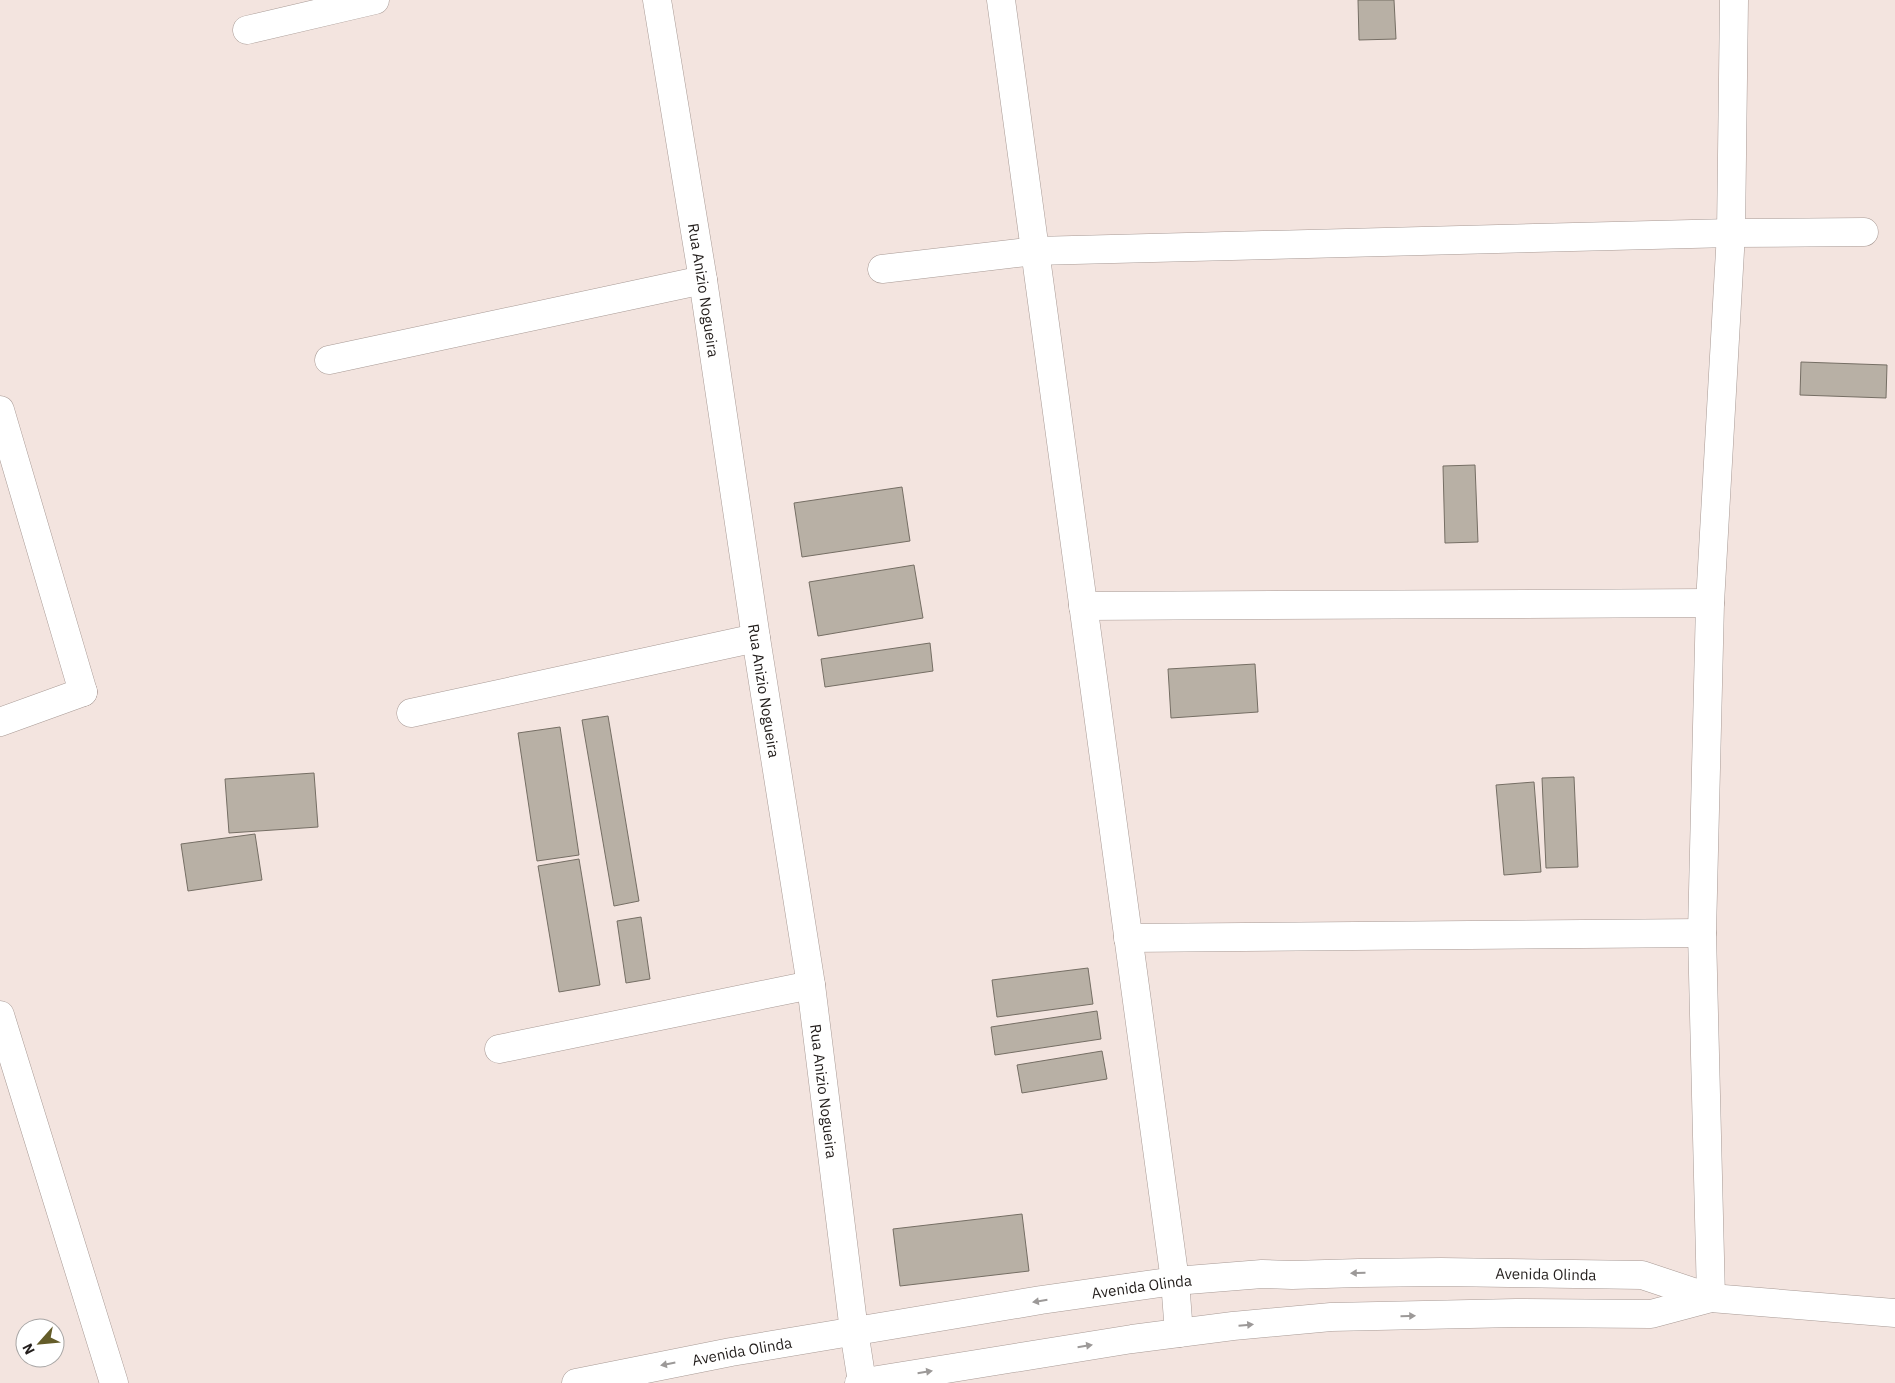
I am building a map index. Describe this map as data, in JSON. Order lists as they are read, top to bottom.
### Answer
{
  "streets": {
    "street": ["Rua Anizio Nogueira", "Avenida Olinda"]
  },
  "crossings": [
    ["Rua Anizio Nogueira", "Avenida Olinda"]
  ],
  "north": "bottom left"
}
